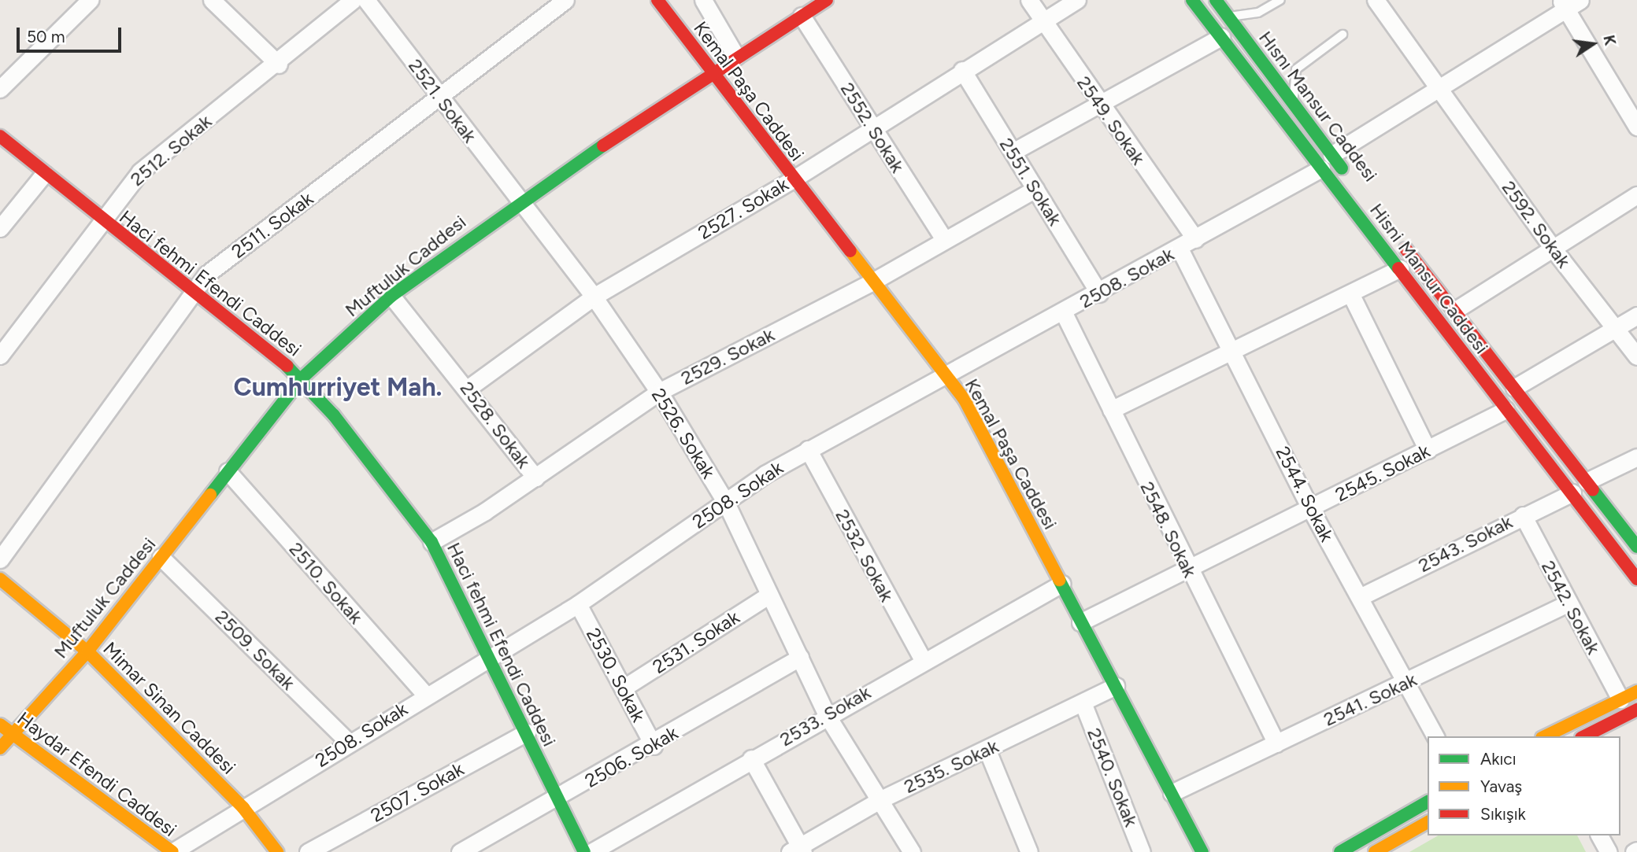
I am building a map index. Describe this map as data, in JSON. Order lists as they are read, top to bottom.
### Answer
{
  "streets": {
    "street": [
      "Kemal Paşa Caddesi",
      "2521. Sokak",
      "Hısnı Mansur Caddesi",
      "2549. Sokak",
      "2552. Sokak",
      "2512. Sokak",
      "2551. Sokak",
      "2527. Sokak",
      "2592. Sokak",
      "2511. Sokak",
      "Muftuluk Caddesi",
      "2508. Sokak",
      "Hisni Mansur Caddesi",
      "Haci fehmi Efendi Caddesi",
      "2529. Sokak",
      "2528. Sokak",
      "2526. Sokak",
      "2545. Sokak",
      "2544. Sokak",
      "2548. Sokak",
      "2543. Sokak",
      "2532. Sokak",
      "2510. Sokak",
      "2542. Sokak",
      "2531. Sokak",
      "2509. Sokak",
      "2530. Sokak",
      "2541. Sokak",
      "Mimar Sinan Caddesi",
      "2533. Sokak",
      "2506. Sokak",
      "2535. Sokak",
      "Haydar Efendi Caddesi",
      "2540. Sokak",
      "2507. Sokak"
    ]
  },
  "crossings": [
    ["Kemal Paşa Caddesi", "2527. Sokak"],
    ["Kemal Paşa Caddesi", "Muftuluk Caddesi"],
    ["Kemal Paşa Caddesi", "2508. Sokak"],
    ["Kemal Paşa Caddesi", "2529. Sokak"],
    ["Kemal Paşa Caddesi", "2545. Sokak"],
    ["Kemal Paşa Caddesi", "2541. Sokak"],
    ["Kemal Paşa Caddesi", "2533. Sokak"],
    ["Kemal Paşa Caddesi", "2535. Sokak"],
    ["2521. Sokak", "2511. Sokak"],
    ["2521. Sokak", "Muftuluk Caddesi"],
    ["2521. Sokak", "2526. Sokak"],
    ["Hısnı Mansur Caddesi", "2508. Sokak"],
    ["Hısnı Mansur Caddesi", "Hisni Mansur Caddesi"],
    ["2549. Sokak", "2527. Sokak"],
    ["2549. Sokak", "2508. Sokak"],
    ["2552. Sokak", "2527. Sokak"],
    ["2552. Sokak", "Muftuluk Caddesi"],
    ["2552. Sokak", "2529. Sokak"],
    ["2512. Sokak", "Haci fehmi Efendi Caddesi"],
    ["2551. Sokak", "2527. Sokak"],
    ["2551. Sokak", "2508. Sokak"],
    ["2551. Sokak", "2529. Sokak"],
    ["2527. Sokak", "2528. Sokak"],
    ["2527. Sokak", "2526. Sokak"],
    ["2592. Sokak", "2508. Sokak"],
    ["2511. Sokak", "Haci fehmi Efendi Caddesi"],
    ["Muftuluk Caddesi", "Haci fehmi Efendi Caddesi"],
    ["Muftuluk Caddesi", "2528. Sokak"],
    ["Muftuluk Caddesi", "2526. Sokak"],
    ["Muftuluk Caddesi", "2510. Sokak"],
    ["Muftuluk Caddesi", "2509. Sokak"],
    ["Muftuluk Caddesi", "Mimar Sinan Caddesi"],
    ["Muftuluk Caddesi", "Haydar Efendi Caddesi"],
    ["2508. Sokak", "Hisni Mansur Caddesi"],
    ["2508. Sokak", "Haci fehmi Efendi Caddesi"],
    ["2508. Sokak", "2526. Sokak"],
    ["2508. Sokak", "2544. Sokak"],
    ["2508. Sokak", "2548. Sokak"],
    ["2508. Sokak", "2532. Sokak"],
    ["2508. Sokak", "2510. Sokak"],
    ["2508. Sokak", "2509. Sokak"],
    ["2508. Sokak", "2530. Sokak"],
    ["2508. Sokak", "Mimar Sinan Caddesi"],
    ["2508. Sokak", "Haydar Efendi Caddesi"],
    ["Hisni Mansur Caddesi", "2545. Sokak"],
    ["Hisni Mansur Caddesi", "2543. Sokak"],
    ["Haci fehmi Efendi Caddesi", "2529. Sokak"],
    ["Haci fehmi Efendi Caddesi", "2506. Sokak"],
    ["Haci fehmi Efendi Caddesi", "2507. Sokak"],
    ["2529. Sokak", "2528. Sokak"],
    ["2529. Sokak", "2526. Sokak"],
    ["2526. Sokak", "2531. Sokak"],
    ["2526. Sokak", "2533. Sokak"],
    ["2526. Sokak", "2506. Sokak"],
    ["2526. Sokak", "2535. Sokak"],
    ["2545. Sokak", "2544. Sokak"],
    ["2545. Sokak", "2548. Sokak"],
    ["2544. Sokak", "2543. Sokak"],
    ["2544. Sokak", "2541. Sokak"],
    ["2548. Sokak", "2541. Sokak"],
    ["2543. Sokak", "2542. Sokak"],
    ["2532. Sokak", "2533. Sokak"],
    ["2542. Sokak", "2541. Sokak"],
    ["2531. Sokak", "2530. Sokak"],
    ["2530. Sokak", "2506. Sokak"],
    ["2535. Sokak", "2540. Sokak"]
  ],
  "districts": ["Cumhurriyet Mah."],
  "legend": ["Akıcı", "Yavaş", "Sıkışık"],
  "scale_bar": "50 m",
  "north": "right"
}
